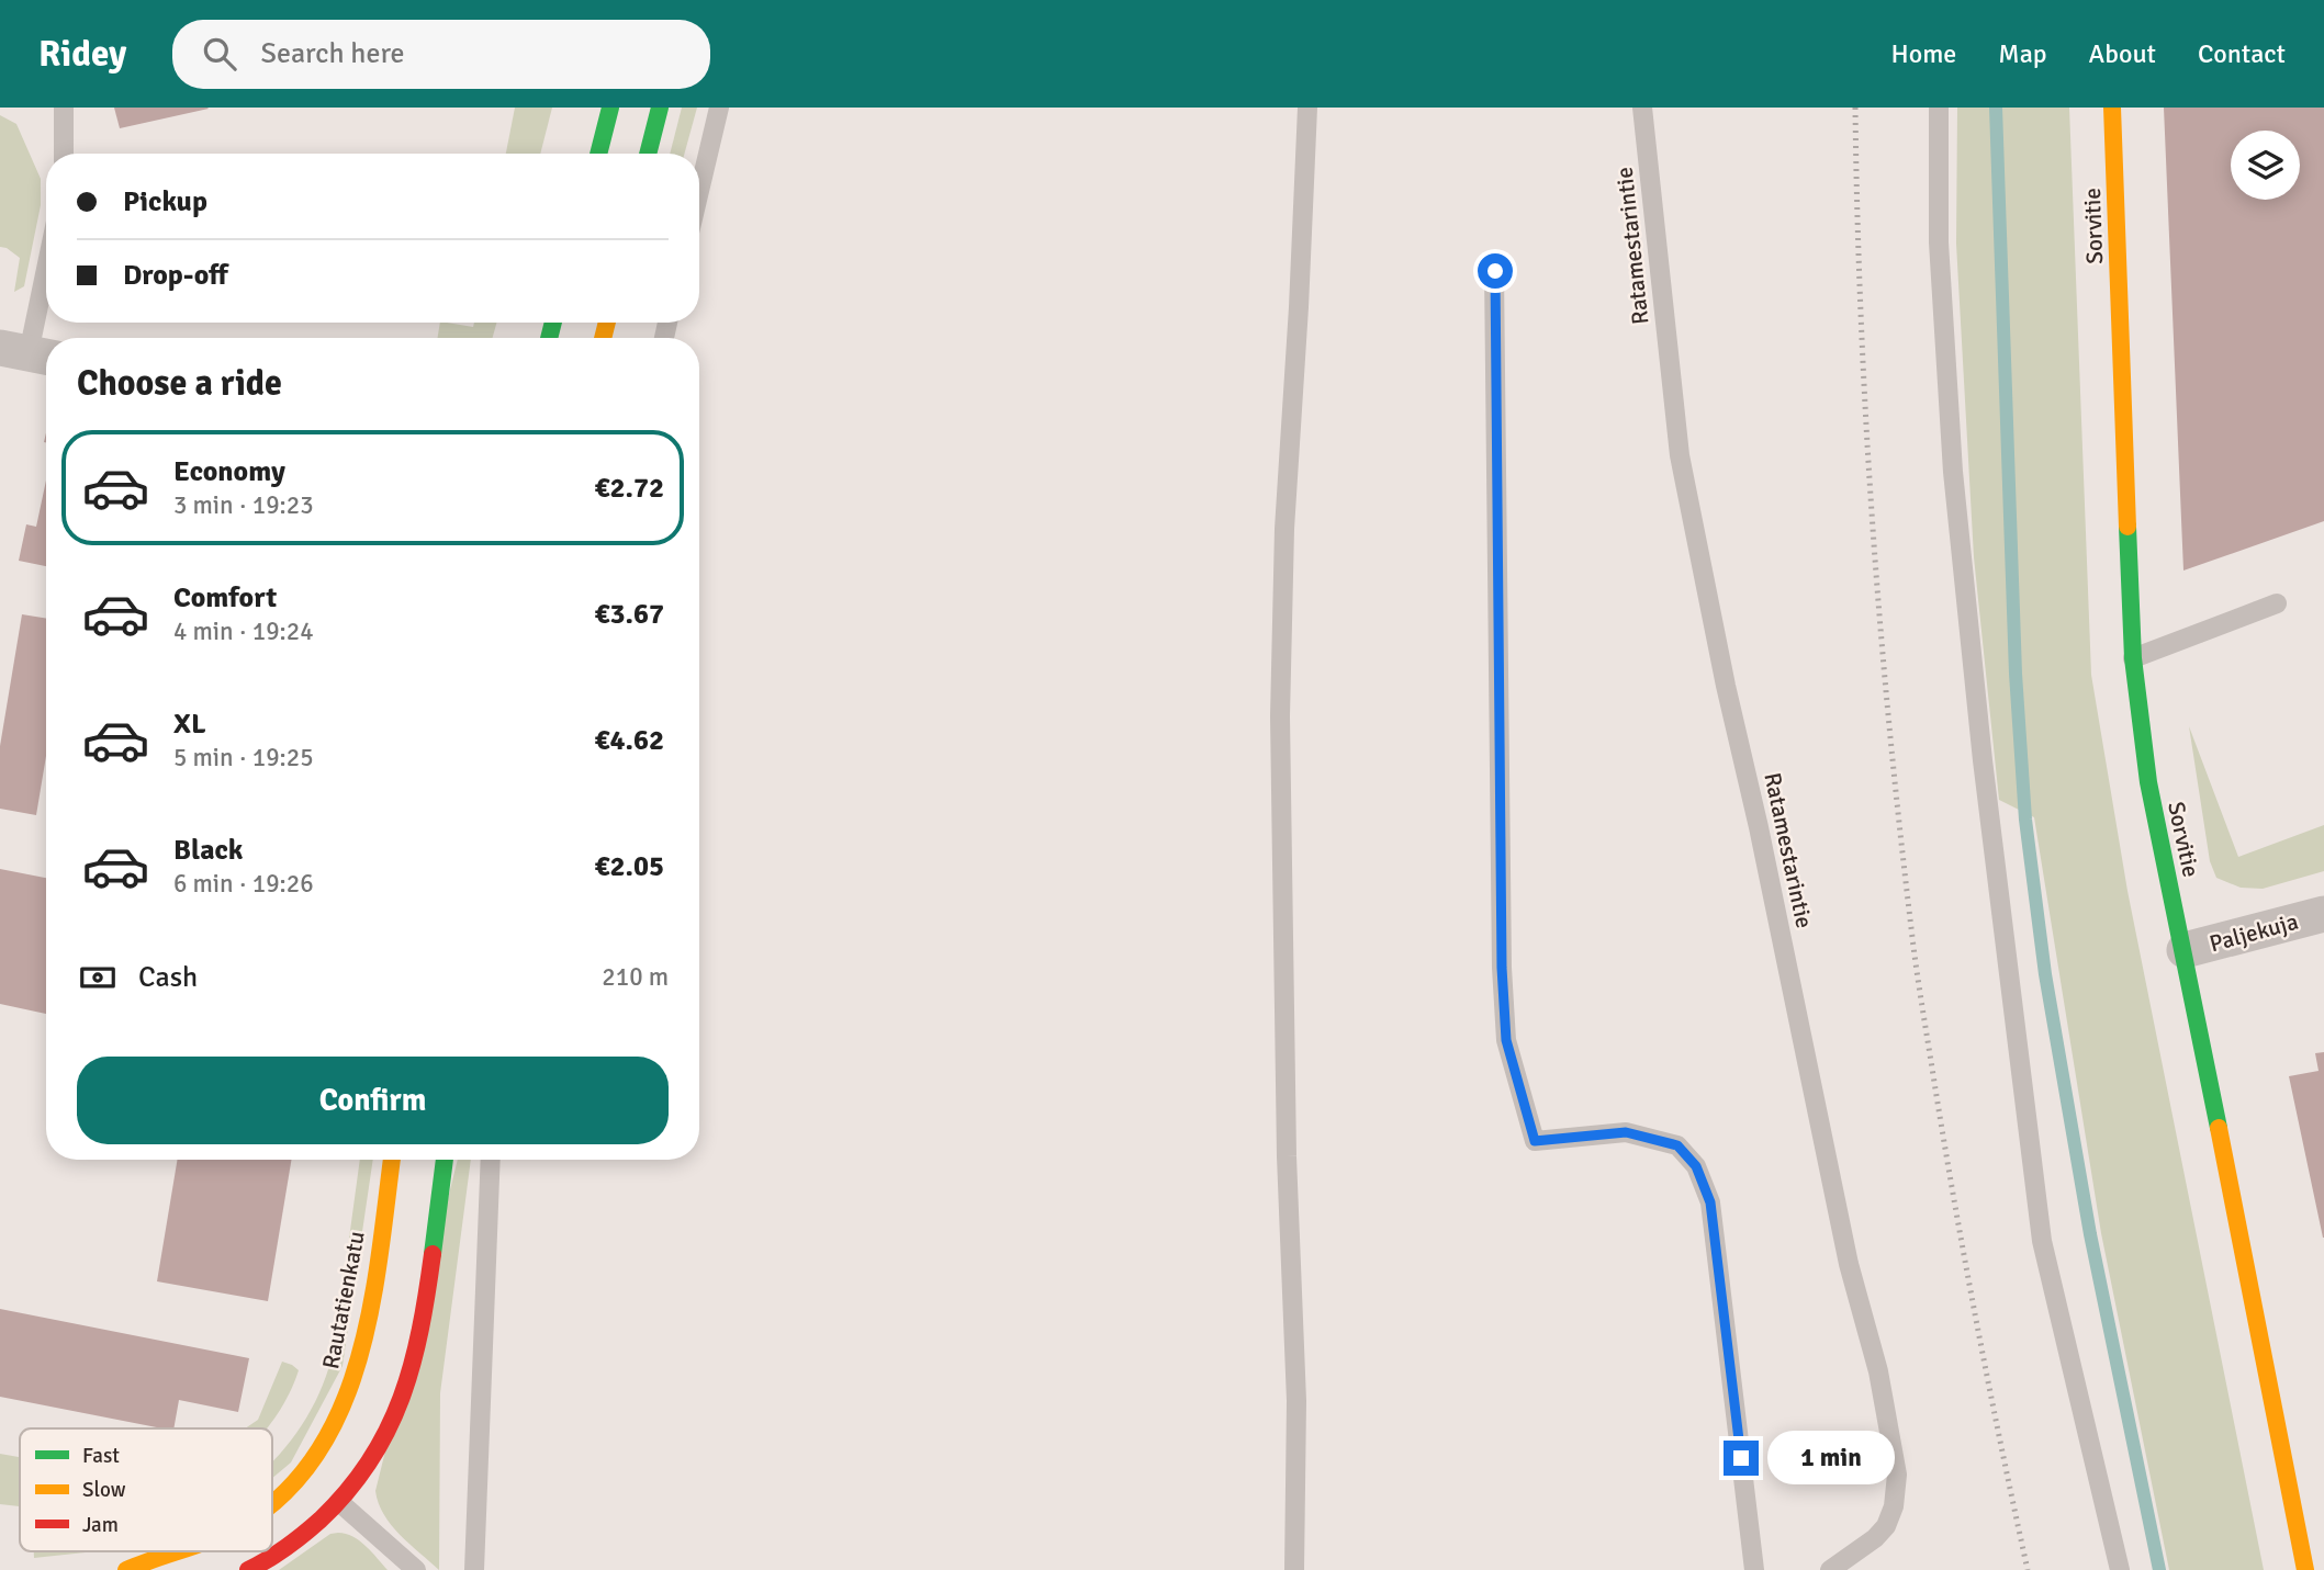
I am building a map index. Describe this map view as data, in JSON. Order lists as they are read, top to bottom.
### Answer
{
  "streets": {
    "street": ["Sorvitie", "Paljekuja", "Rautatienkatu"],
    "lane": ["Ratamestarintie"]
  },
  "crossings": [
    ["Sorvitie", "Paljekuja"]
  ],
  "legend": ["Fast", "Slow", "Jam"],
  "page": {
    "header": "Ridey",
    "search": "Search here",
    "nav": [
      "Home",
      "Map",
      "About",
      "Contact"
    ],
    "banner": ["Pickup", "Drop-off"],
    "heading": "Choose a ride",
    "list": [
      {
        "name": "Economy",
        "note": "3 min · 19:23",
        "value": "€2.72"
      },
      {
        "name": "Comfort",
        "note": "4 min · 19:24",
        "value": "€3.67"
      },
      {
        "name": "XL",
        "note": "5 min · 19:25",
        "value": "€4.62"
      },
      {
        "name": "Black",
        "note": "6 min · 19:26",
        "value": "€2.05"
      }
    ],
    "pay": ["Cash", "210 m"],
    "buttons": "Confirm",
    "bubble": "1 min"
  }
}
